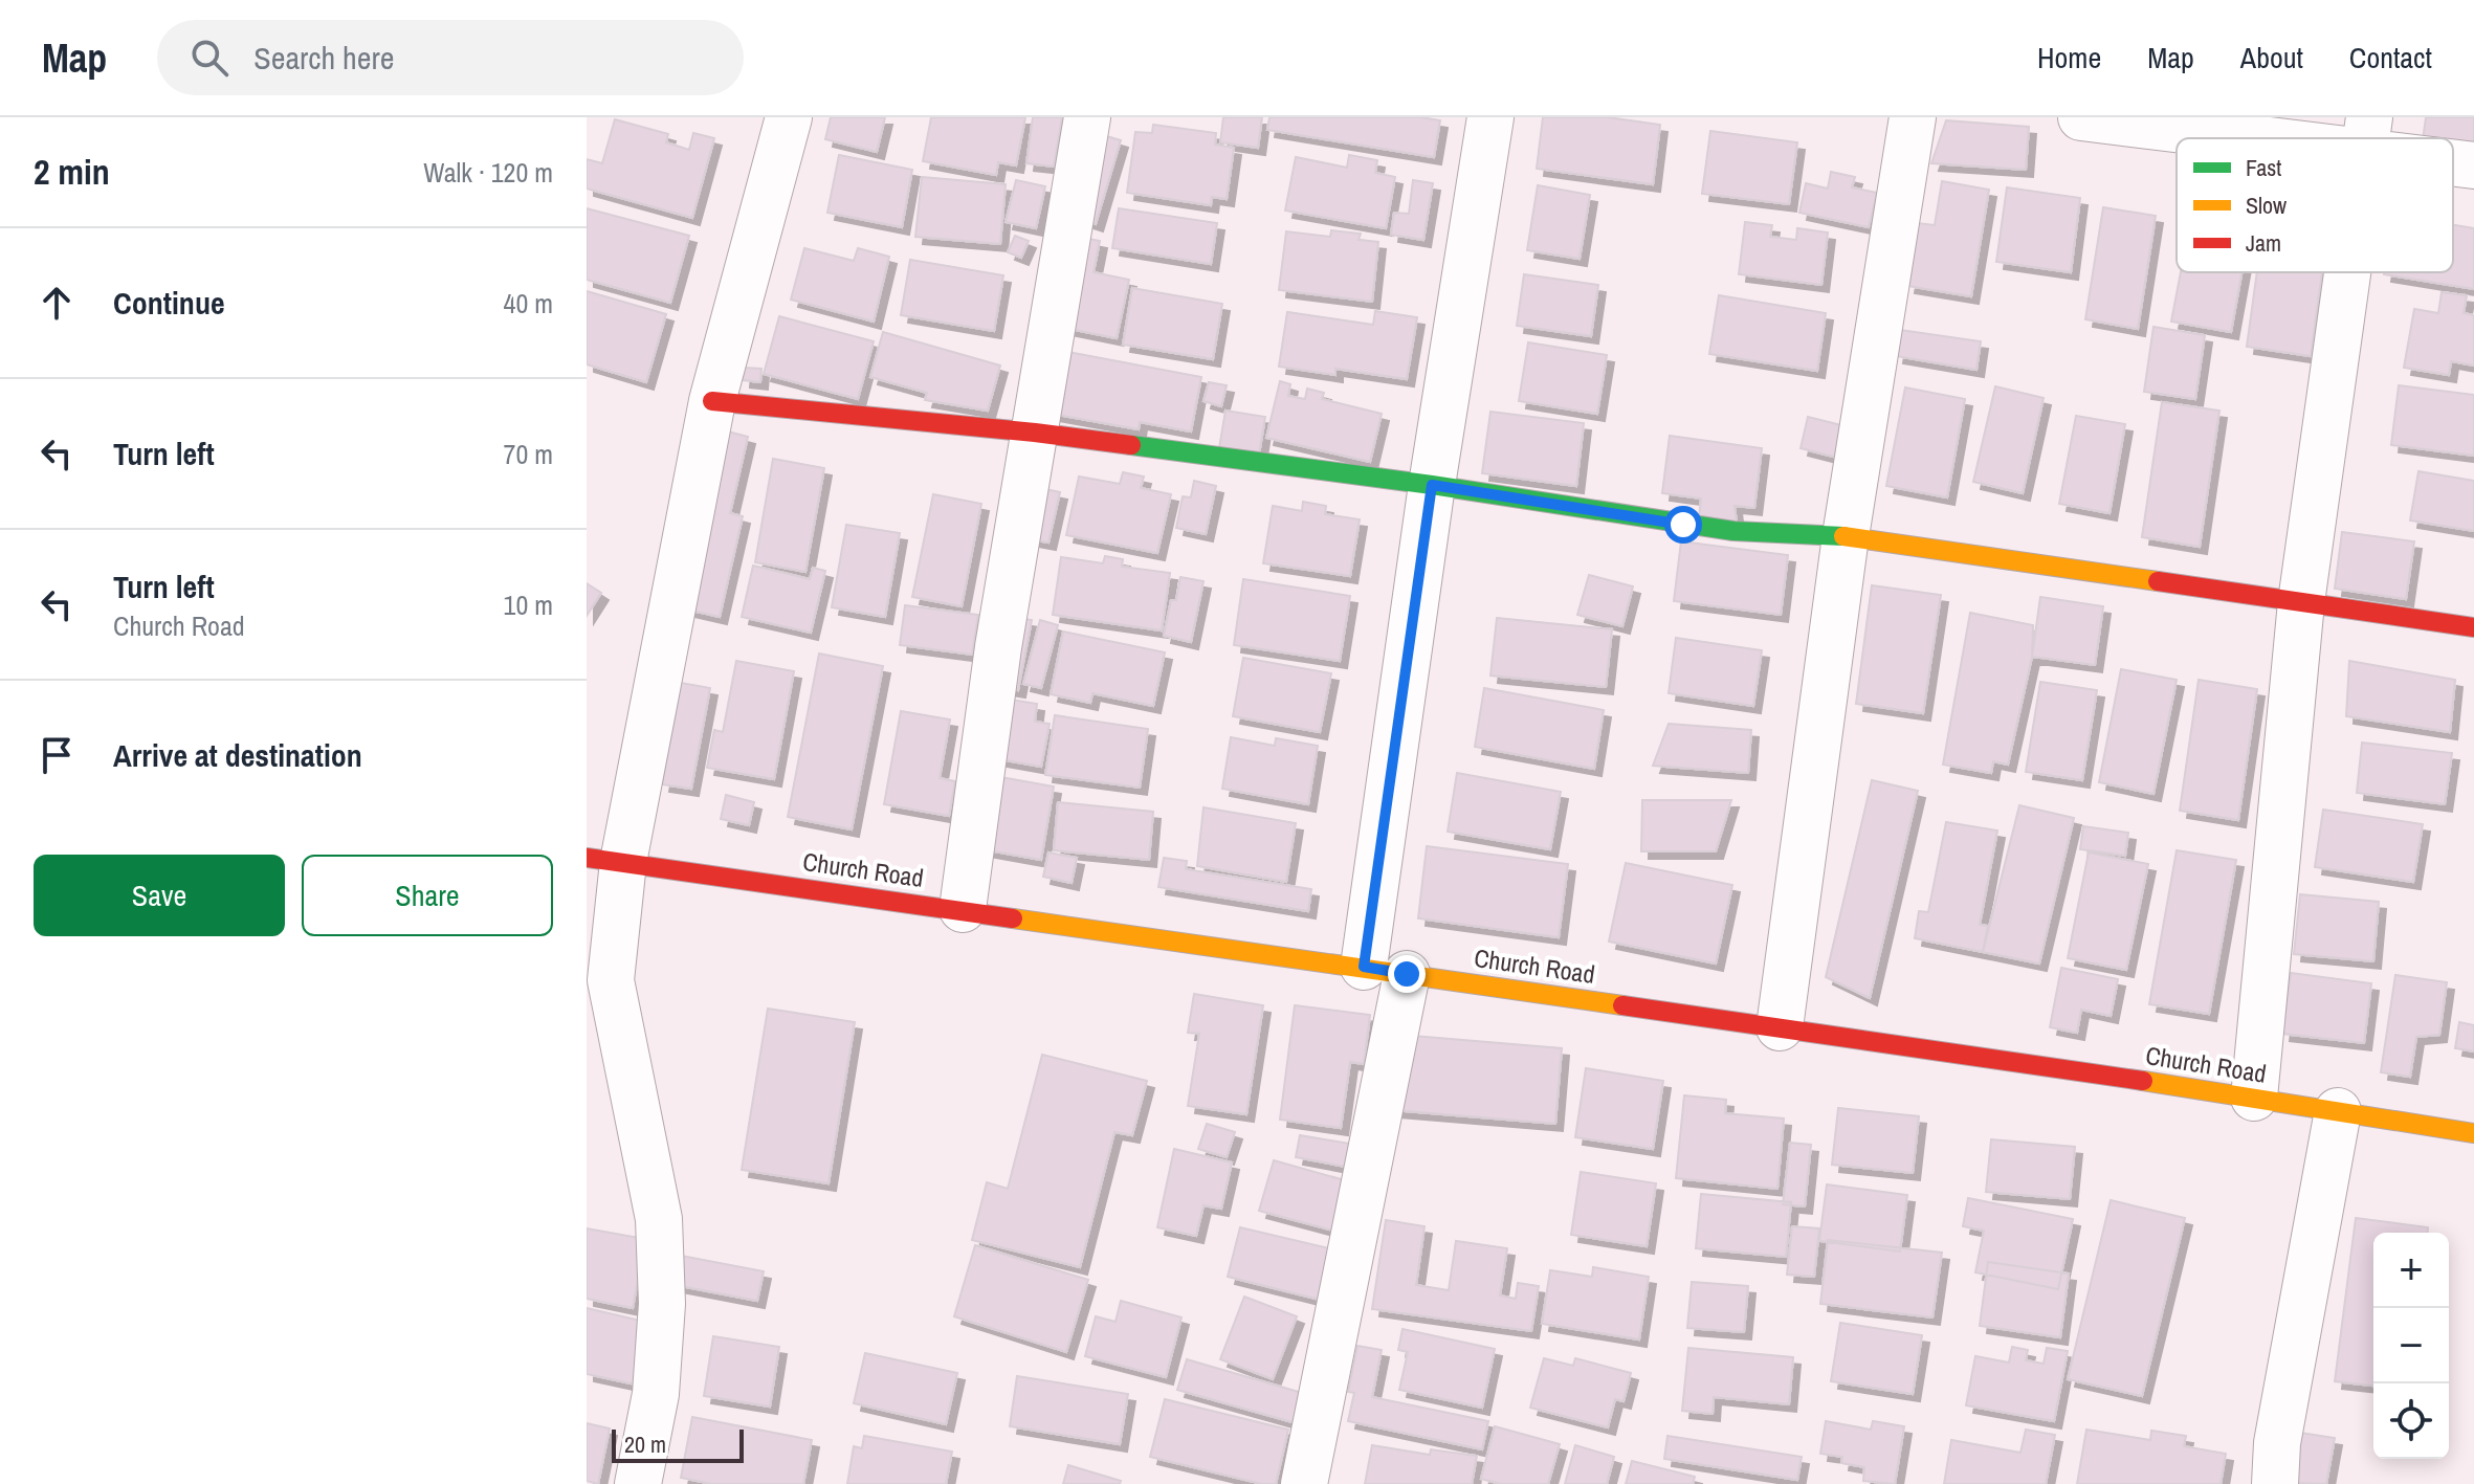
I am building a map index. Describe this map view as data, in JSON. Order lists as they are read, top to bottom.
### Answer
{
  "streets": {
    "street": ["Church Road"]
  },
  "legend": ["Fast", "Slow", "Jam"],
  "scale_bar": "20 m",
  "page": {
    "header": "Map",
    "search": "Search here",
    "nav": [
      "Home",
      "Map",
      "About",
      "Contact"
    ],
    "heading": ["2 min", "Walk · 120 m"],
    "list": [
      ["Continue", "40 m"],
      ["Turn left", "70 m"],
      ["Turn left", "Church Road", "10 m"],
      "Arrive at destination"
    ],
    "buttons": ["Save", "Share"],
    "map_buttons": ["+", "−"],
    "scale": "20 m"
  }
}
